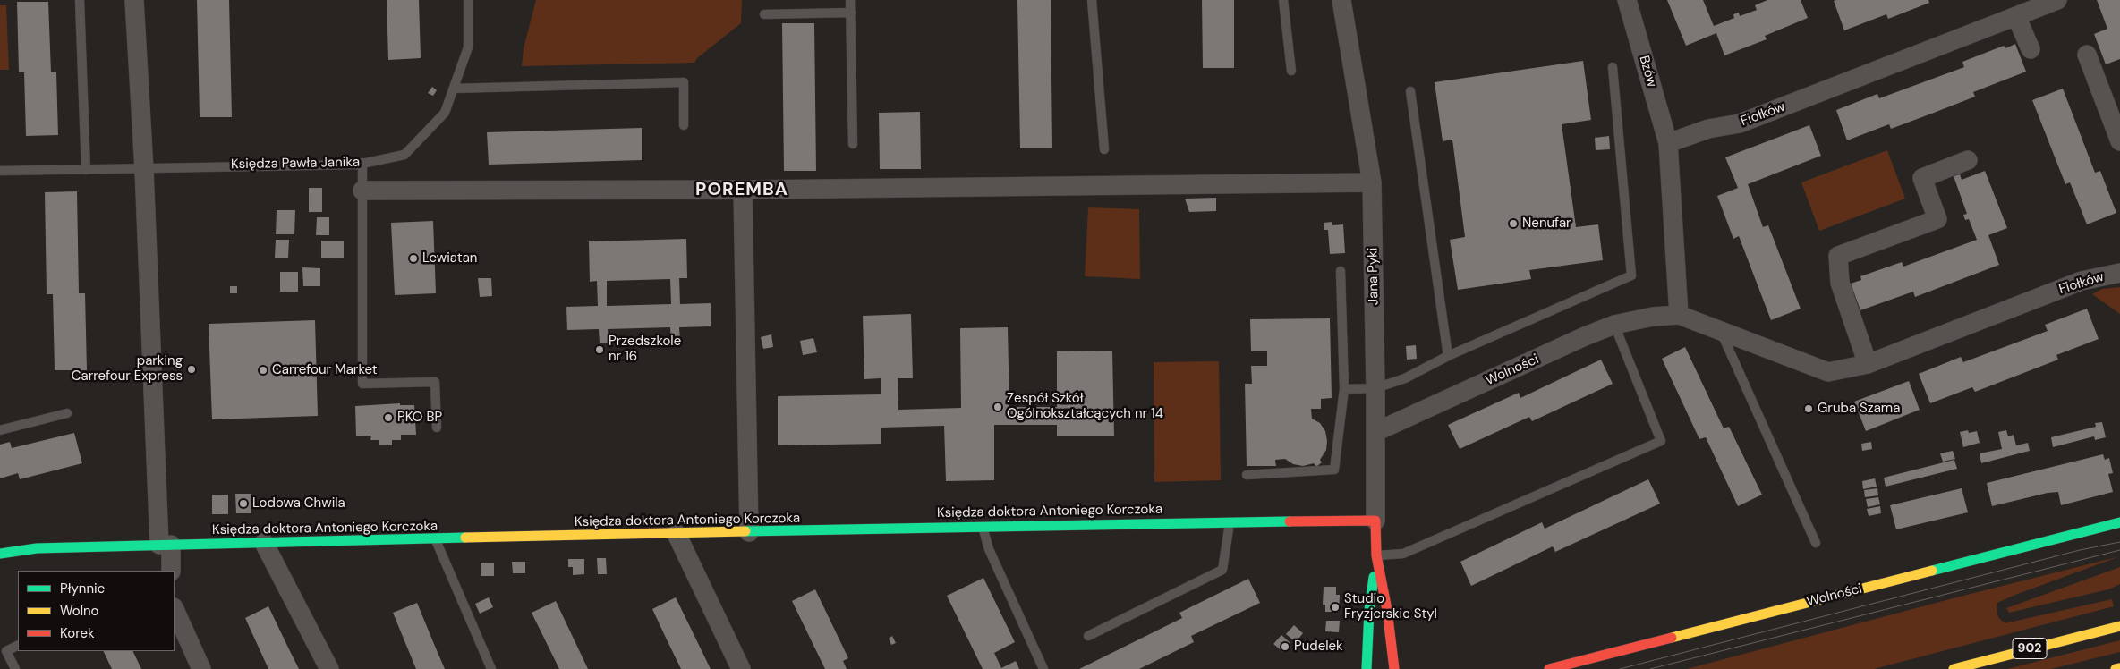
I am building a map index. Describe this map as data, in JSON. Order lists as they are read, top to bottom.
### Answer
{
  "streets": {
    "street": [
      "Bzów",
      "Fiołków",
      "Jana Pyki",
      "Wolności",
      "Księdza doktora Antoniego Korczoka",
      "902"
    ],
    "lane": ["Księdza Pawła Janika"]
  },
  "crossings": [
    ["Bzów", "Fiołków"],
    ["Fiołków", "Wolności"],
    ["Jana Pyki", "Wolności"],
    ["Jana Pyki", "Księdza doktora Antoniego Korczoka"]
  ],
  "districts": ["POREMBA"],
  "places": [
    "Nenufar",
    "Lewiatan",
    "Przedszkole nr 16",
    "parking Carrefour Express",
    "Carrefour Market",
    "Zespół Szkół Ogólnokształcących nr 14",
    "Gruba Szama",
    "PKO BP",
    "Lodowa Chwila",
    "Studio Fryzjerskie Styl",
    "Pudelek"
  ],
  "legend": ["Płynnie", "Wolno", "Korek"]
}
